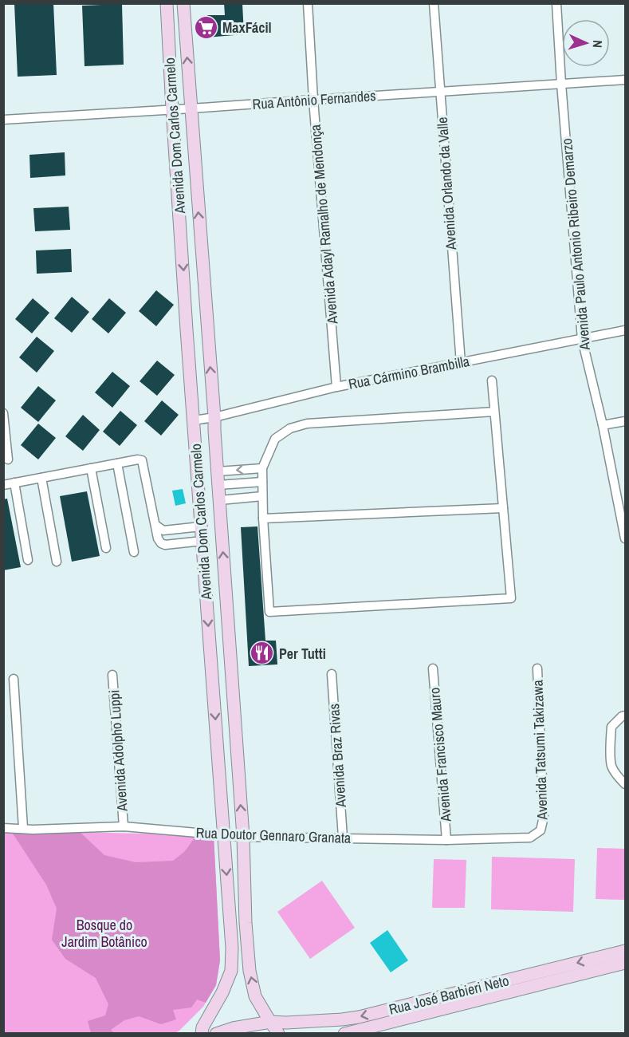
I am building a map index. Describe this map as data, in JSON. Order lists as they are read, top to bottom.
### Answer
{
  "streets": {
    "street": [
      "Rua Antônio Fernandes",
      "Avenida Dom Carlos Carmelo",
      "Avenida Orlando da Valle",
      "Avenida Adayl Ramalho de Mendonça",
      "Avenida Paulo Antonio Ribeiro Demarzo",
      "Rua Cármino Brambilla",
      "Avenida Tatsumi Takizawa",
      "Avenida Adolpho Luppi",
      "Avenida Francisco Mauro",
      "Avenida Braz Rivas",
      "Rua Doutor Gennaro Granata",
      "Rua José Barbieri Neto"
    ]
  },
  "crossings": [
    ["Rua Antônio Fernandes", "Avenida Dom Carlos Carmelo"],
    ["Rua Antônio Fernandes", "Avenida Orlando da Valle"],
    ["Rua Antônio Fernandes", "Avenida Adayl Ramalho de Mendonça"],
    ["Rua Antônio Fernandes", "Avenida Paulo Antonio Ribeiro Demarzo"],
    ["Avenida Dom Carlos Carmelo", "Rua Cármino Brambilla"],
    ["Avenida Dom Carlos Carmelo", "Rua Doutor Gennaro Granata"],
    ["Avenida Dom Carlos Carmelo", "Rua José Barbieri Neto"],
    ["Avenida Orlando da Valle", "Rua Cármino Brambilla"],
    ["Avenida Adayl Ramalho de Mendonça", "Rua Cármino Brambilla"],
    ["Avenida Paulo Antonio Ribeiro Demarzo", "Rua Cármino Brambilla"],
    ["Avenida Tatsumi Takizawa", "Rua Doutor Gennaro Granata"],
    ["Avenida Adolpho Luppi", "Rua Doutor Gennaro Granata"],
    ["Avenida Francisco Mauro", "Rua Doutor Gennaro Granata"],
    ["Avenida Braz Rivas", "Rua Doutor Gennaro Granata"]
  ],
  "parks": ["Bosque do Jardim Botânico"],
  "places": {
    "supermarket": ["MaxFácil"],
    "restaurant": ["Per Tutti"]
  },
  "north": "right"
}
